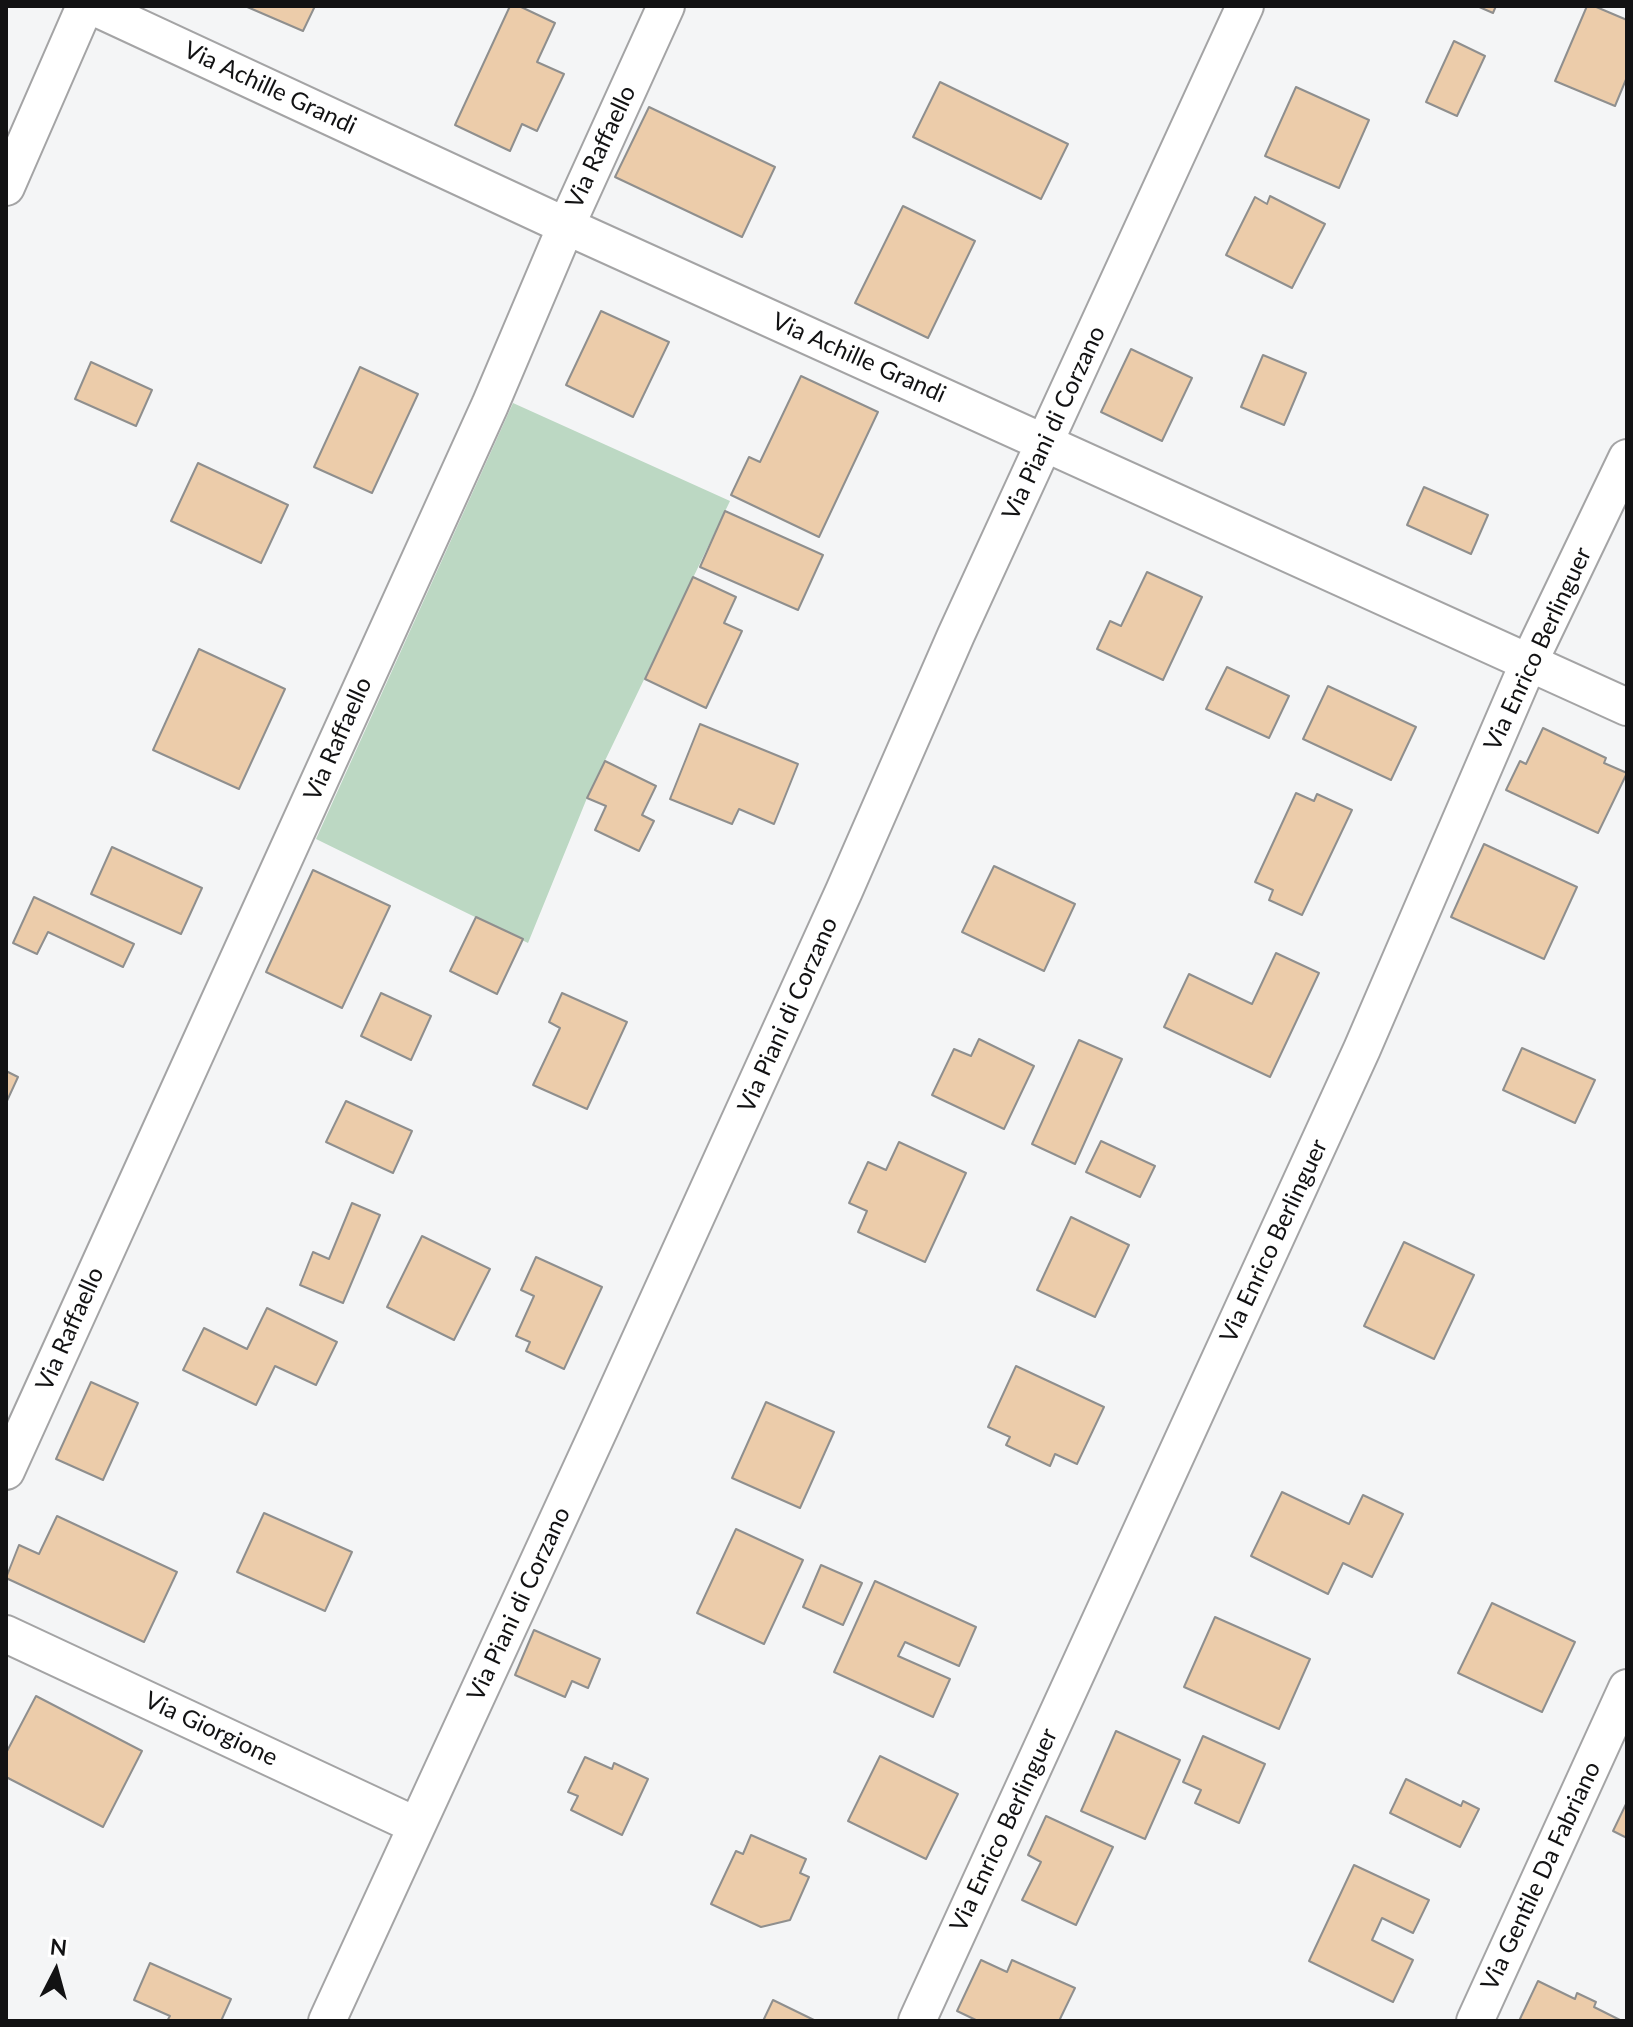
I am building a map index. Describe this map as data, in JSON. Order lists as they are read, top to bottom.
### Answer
{
  "streets": {
    "street": [
      "Via Achille Grandi",
      "Via Raffaello",
      "Via Piani di Corzano",
      "Via Enrico Berlinguer",
      "Via Giorgione",
      "Via Gentile Da Fabriano"
    ]
  },
  "crossings": [
    ["Via Achille Grandi", "Via Raffaello"],
    ["Via Achille Grandi", "Via Piani di Corzano"],
    ["Via Achille Grandi", "Via Enrico Berlinguer"],
    ["Via Piani di Corzano", "Via Giorgione"]
  ],
  "north": "top"
}
